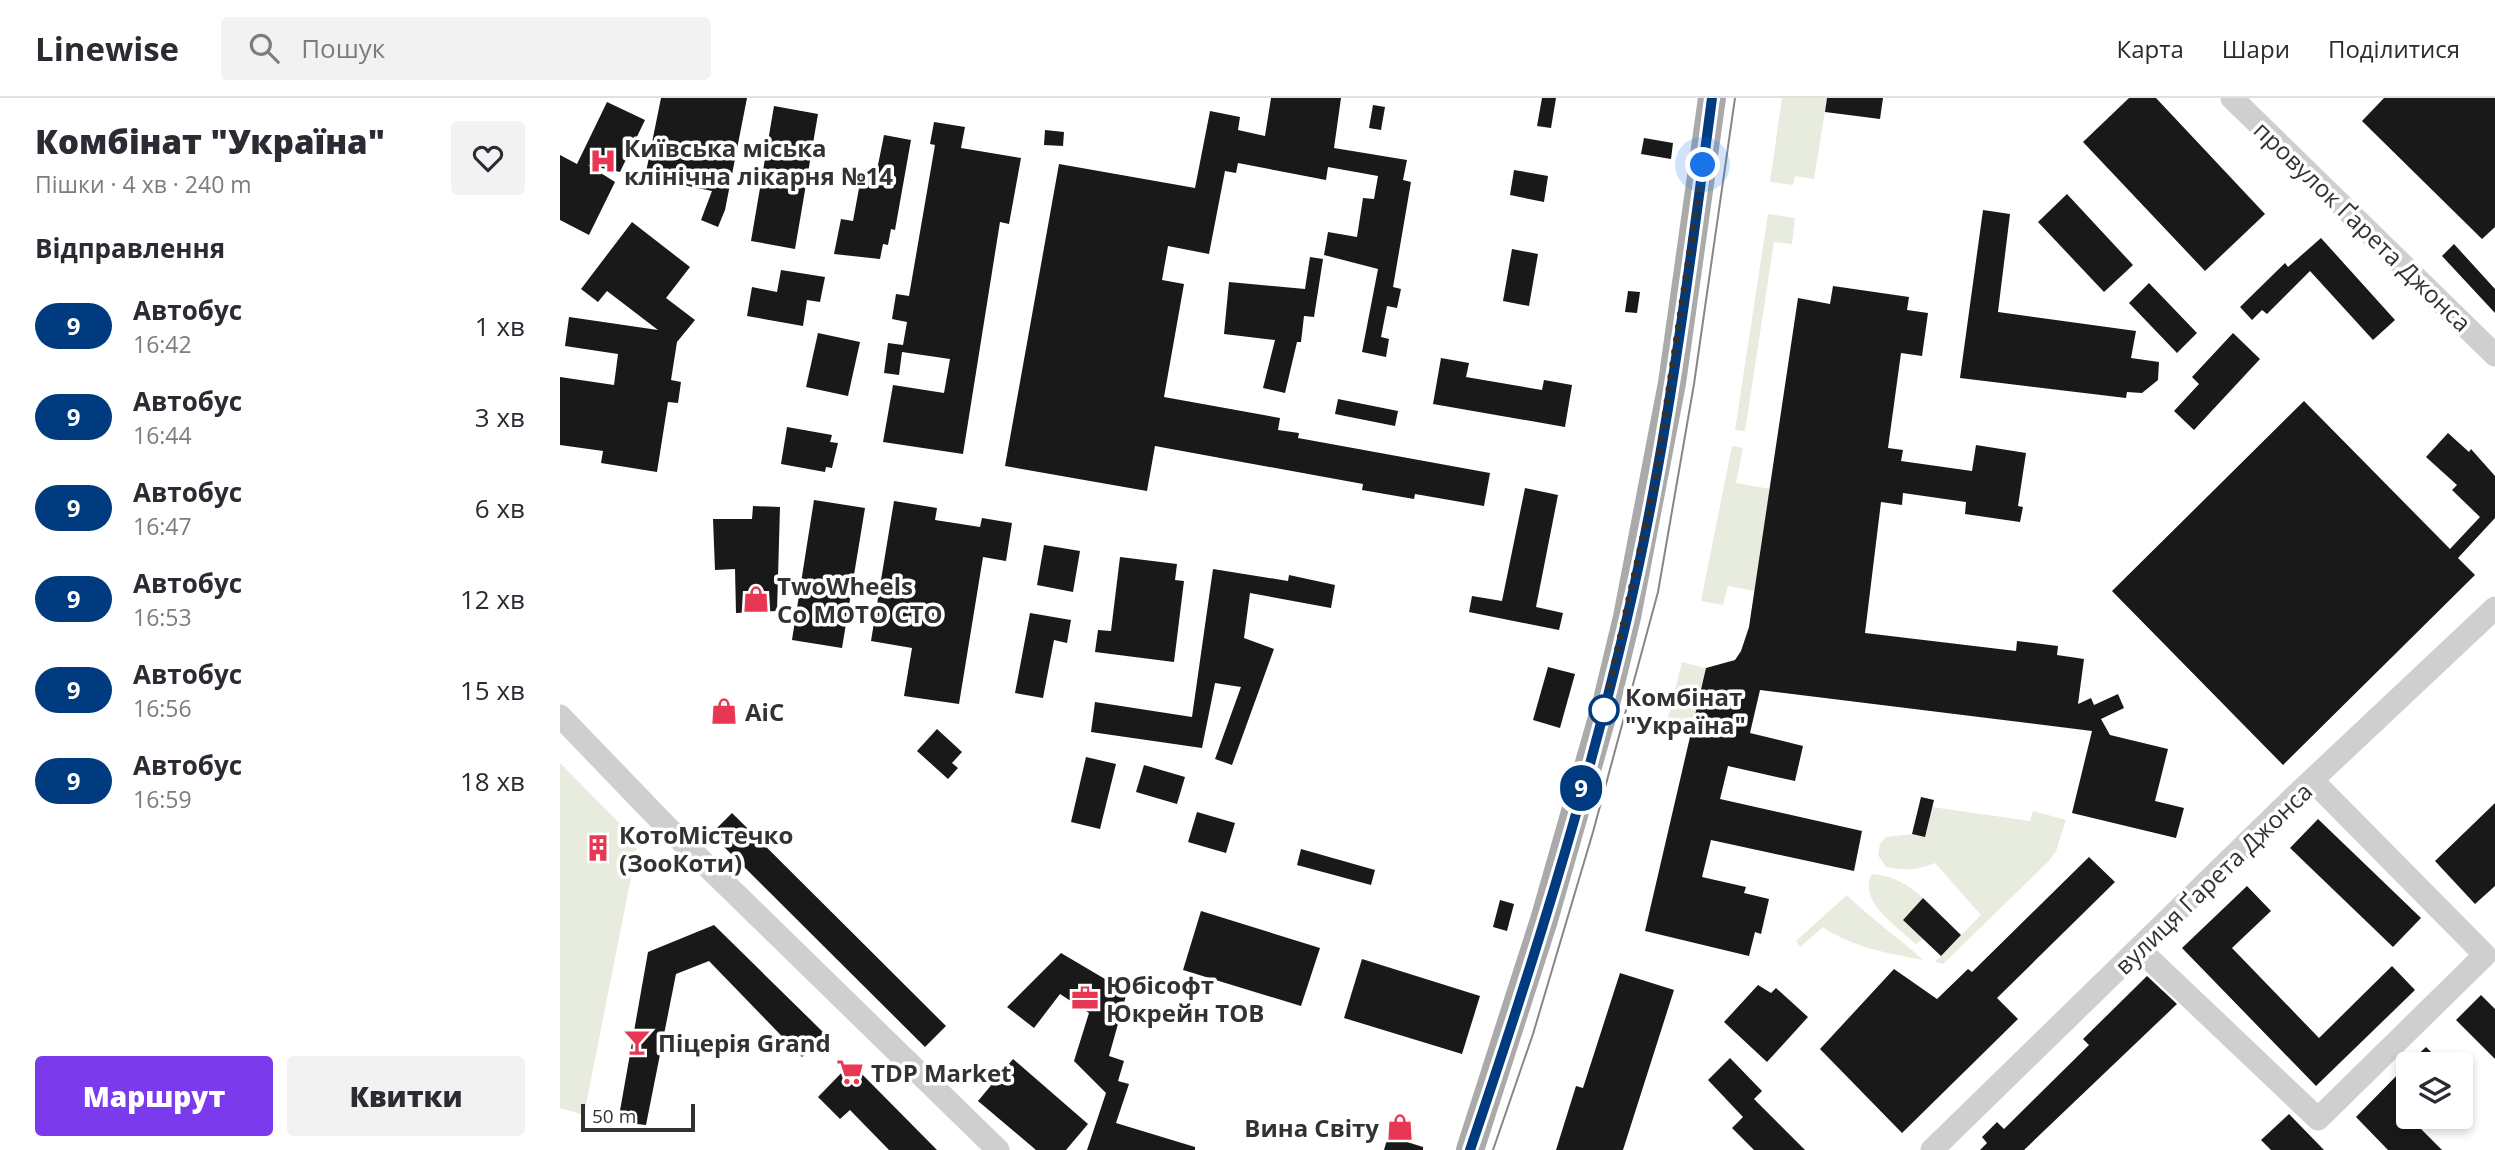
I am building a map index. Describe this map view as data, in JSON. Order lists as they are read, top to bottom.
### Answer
{
  "streets": {
    "street": ["провулок Ґарета Джонса", "вулиця Ґарета Джонса"]
  },
  "places": {
    "hospital": ["Київська міська клінічна лікарня №14"],
    "shop": ["TwoWheels Co МОТО СТО", "АіС", "Вина Світу"],
    "other": ["Комбінат \"Україна\""],
    "building": ["КотоМістечко (ЗооКоти)"],
    "office": ["Юбісофт Юкрейн ТОВ"],
    "bar": ["Піцерія Grand"],
    "supermarket": ["TDP Market"]
  },
  "lines": ["bus line 9"],
  "scale_bar": "50 m",
  "page": {
    "header": "Linewise",
    "search": "Пошук",
    "nav": ["Карта", "Шари", "Поділитися"],
    "heading": [
      ["Комбінат \"Україна\"", "Пішки · 4 хв · 240 m"],
      "Відправлення"
    ],
    "on_map": "9",
    "list": [
      {
        "mark": "9",
        "name": "Автобус",
        "note": "16:42",
        "value": "1 хв"
      },
      {
        "mark": "9",
        "name": "Автобус",
        "note": "16:44",
        "value": "3 хв"
      },
      {
        "mark": "9",
        "name": "Автобус",
        "note": "16:47",
        "value": "6 хв"
      },
      {
        "mark": "9",
        "name": "Автобус",
        "note": "16:53",
        "value": "12 хв"
      },
      {
        "mark": "9",
        "name": "Автобус",
        "note": "16:56",
        "value": "15 хв"
      },
      {
        "mark": "9",
        "name": "Автобус",
        "note": "16:59",
        "value": "18 хв"
      }
    ],
    "buttons": ["Маршрут", "Квитки"],
    "scale": "50 m"
  }
}
